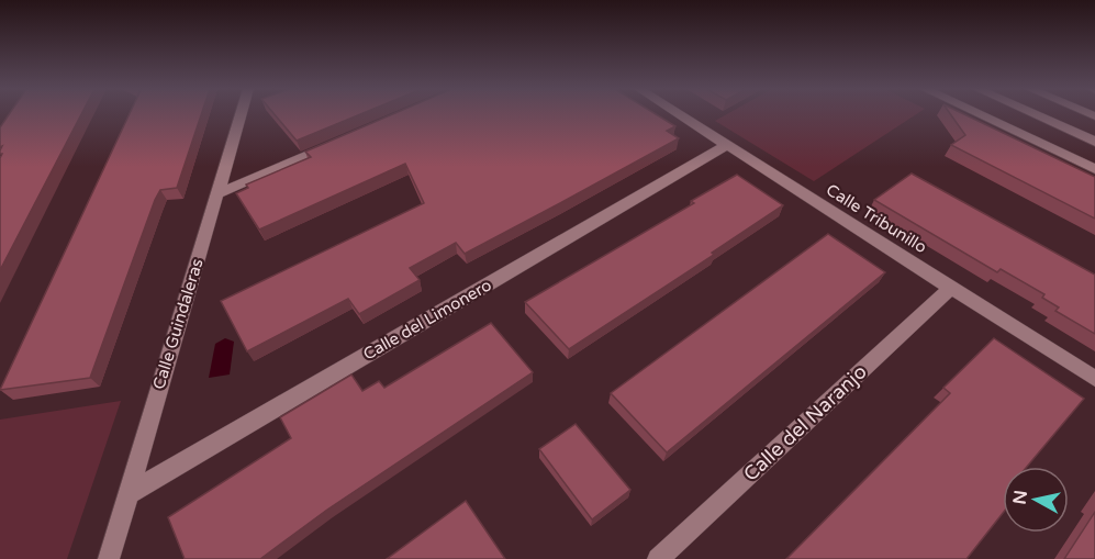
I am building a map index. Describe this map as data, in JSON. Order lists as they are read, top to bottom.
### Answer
{
  "streets": {
    "street": [
      "Calle Tribunillo",
      "Calle del Limonero",
      "Calle Guindaleras",
      "Calle del Naranjo"
    ]
  },
  "crossings": [
    ["Calle Tribunillo", "Calle del Limonero"],
    ["Calle Tribunillo", "Calle del Naranjo"],
    ["Calle del Limonero", "Calle Guindaleras"]
  ],
  "north": "left"
}
